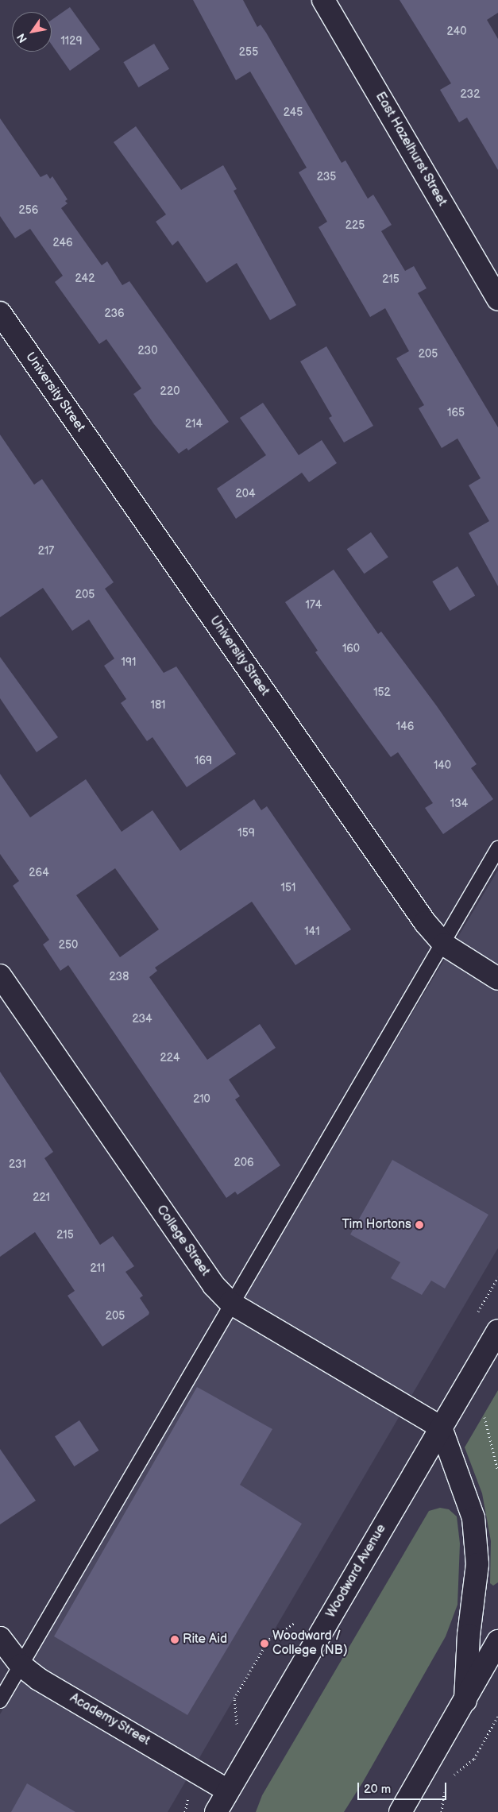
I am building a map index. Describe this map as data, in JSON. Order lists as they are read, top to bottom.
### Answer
{
  "streets": {
    "street": [
      "East Hazelhurst Street",
      "University Street",
      "College Street",
      "Woodward Avenue",
      "Academy Street"
    ]
  },
  "crossings": [
    ["College Street", "Woodward Avenue"],
    ["Woodward Avenue", "Academy Street"]
  ],
  "places": ["Tim Hortons", "Rite Aid", "Woodward / College (NB)"],
  "house_numbers": [
    "240",
    "1129",
    "255",
    "232",
    "245",
    "235",
    "256",
    "225",
    "246",
    "242",
    "215",
    "236",
    "230",
    "205",
    "220",
    "165",
    "214",
    "204",
    "217",
    "205",
    "174",
    "160",
    "191",
    "152",
    "181",
    "146",
    "169",
    "140",
    "134",
    "159",
    "264",
    "151",
    "141",
    "250",
    "238",
    "234",
    "224",
    "210",
    "206",
    "231",
    "221",
    "215",
    "211",
    "205"
  ],
  "scale_bar": "20 m",
  "north": "bottom left"
}
